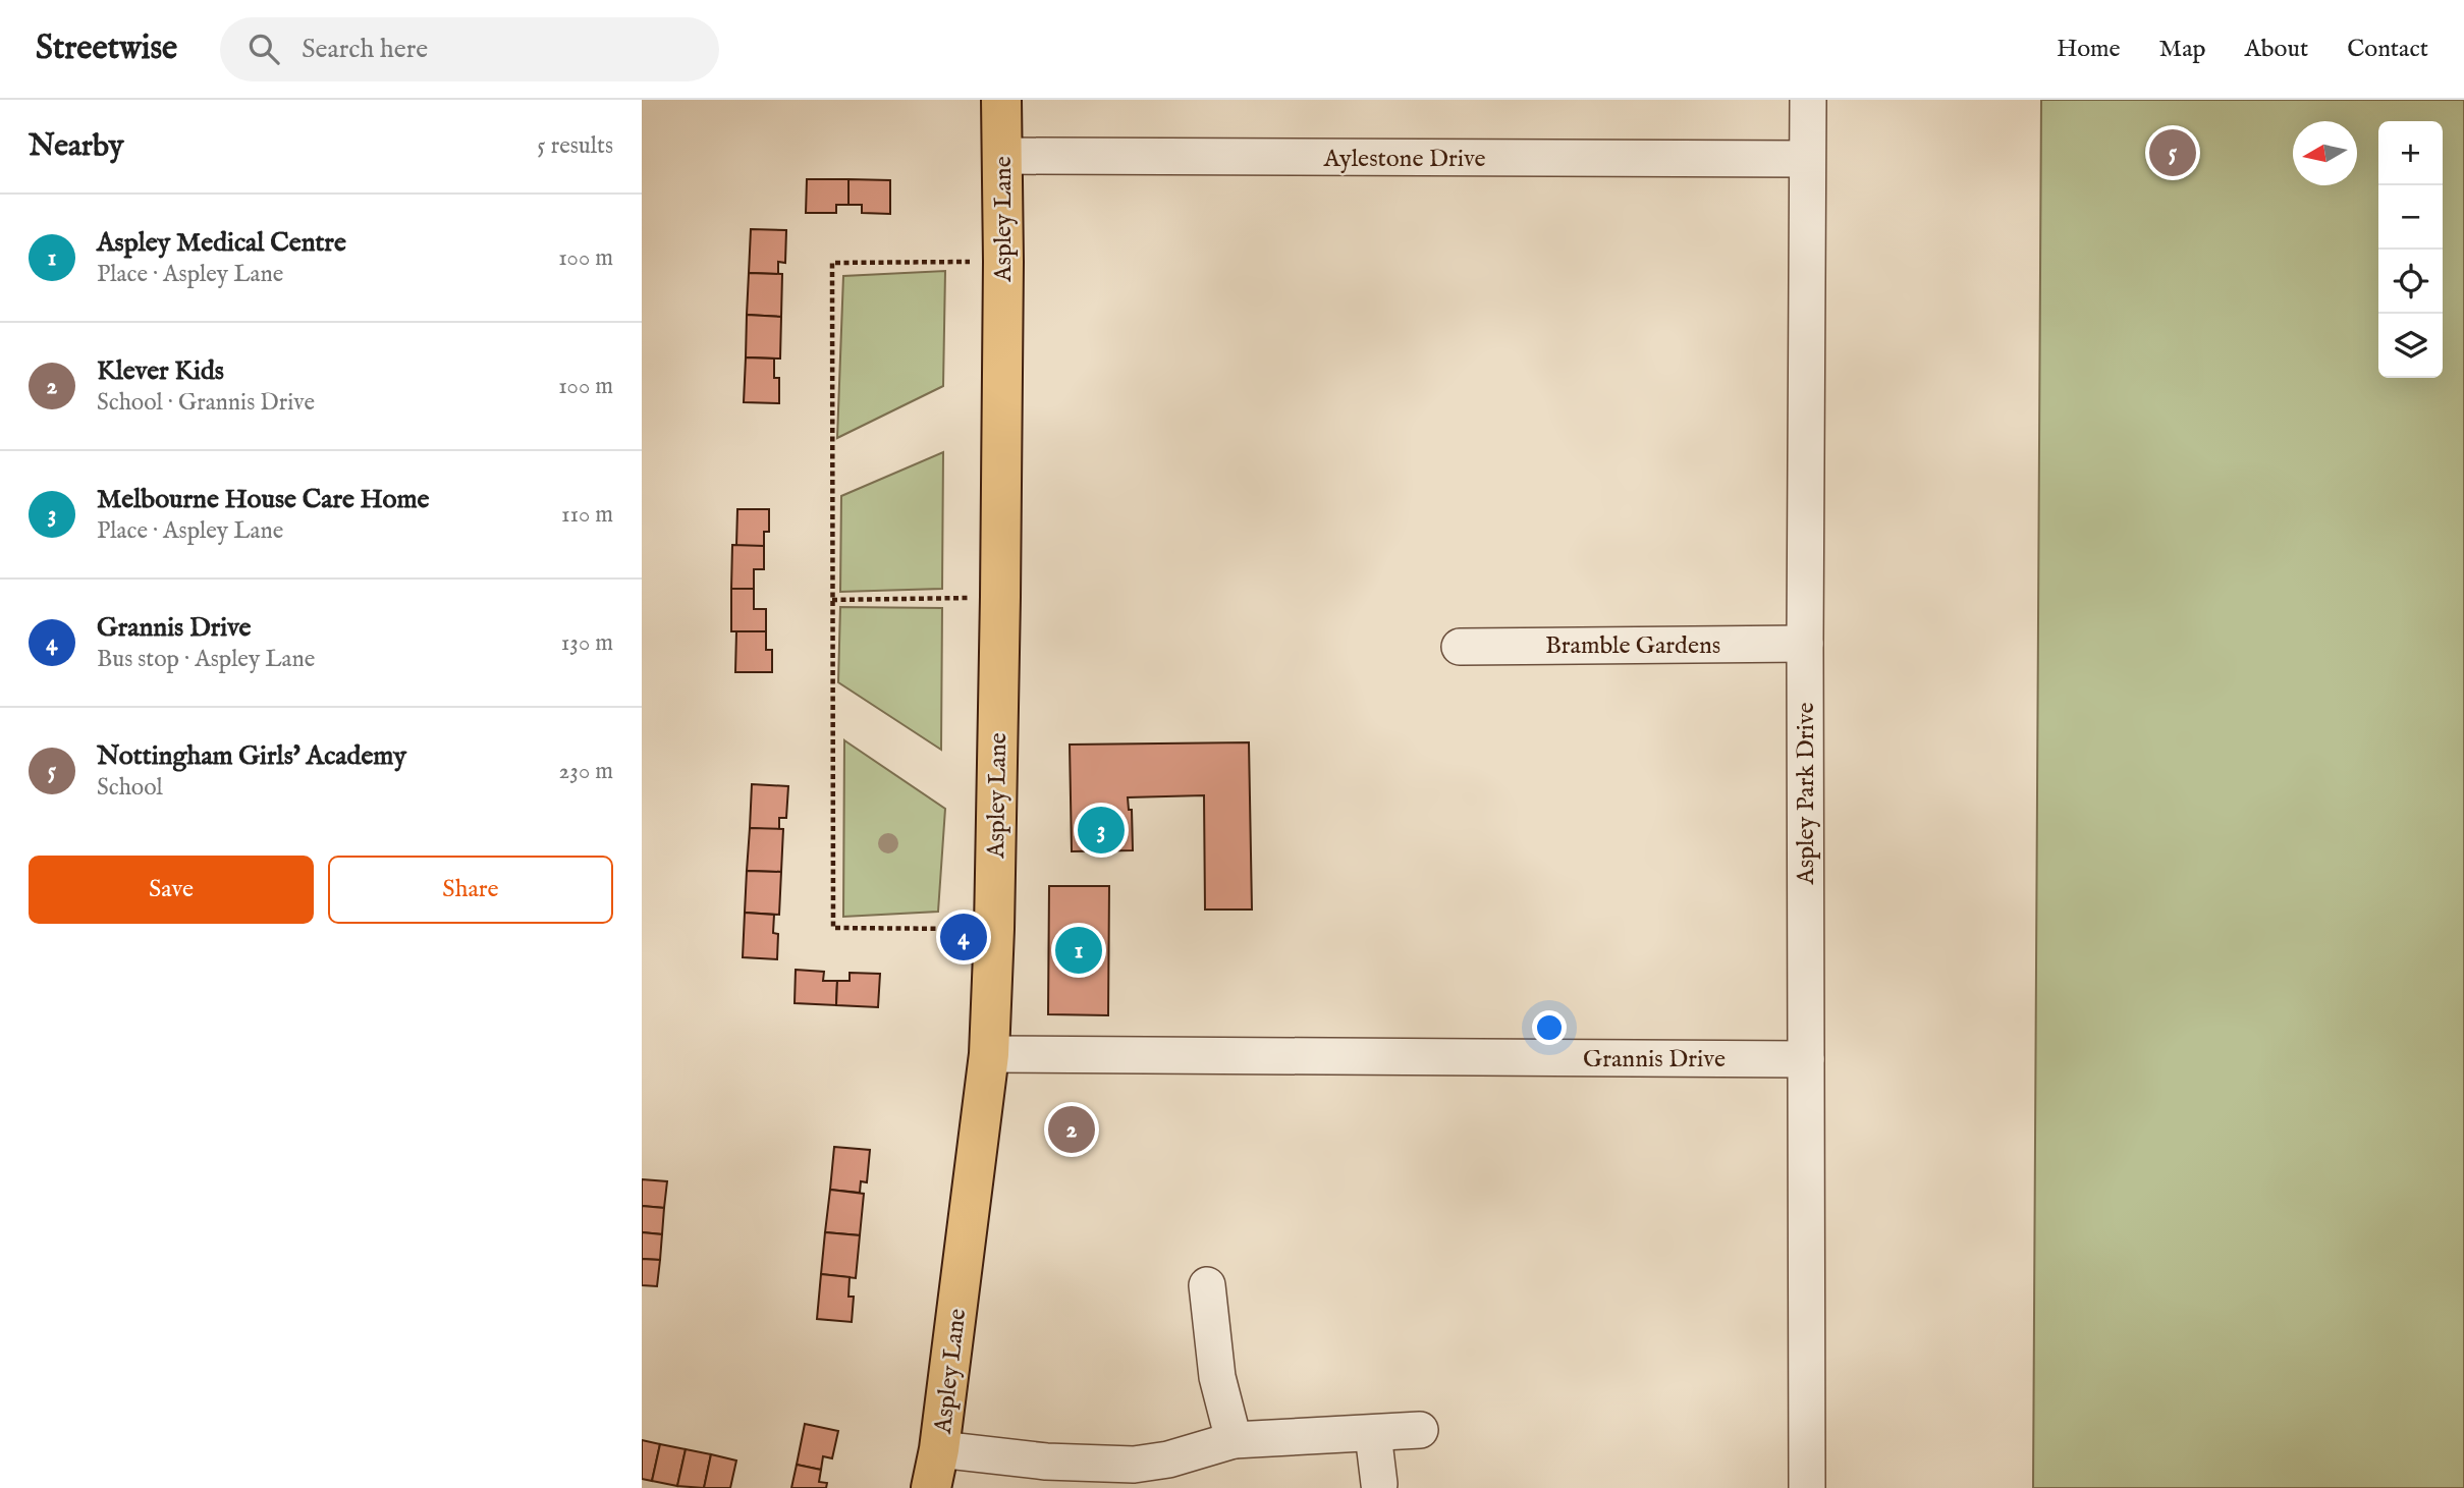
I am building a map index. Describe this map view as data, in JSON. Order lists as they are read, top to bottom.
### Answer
{
  "streets": {
    "main road": ["Aspley Lane"],
    "street": [
      "Aylestone Drive",
      "Bramble Gardens",
      "Aspley Park Drive",
      "Grannis Drive"
    ]
  },
  "crossings": [
    ["Aylestone Drive", "Aspley Lane"],
    ["Aylestone Drive", "Aspley Park Drive"],
    ["Aspley Lane", "Grannis Drive"],
    ["Bramble Gardens", "Aspley Park Drive"],
    ["Aspley Park Drive", "Grannis Drive"]
  ],
  "north": "left",
  "page": {
    "header": "Streetwise",
    "search": "Search here",
    "nav": [
      "Home",
      "Map",
      "About",
      "Contact"
    ],
    "heading": ["Nearby", "5 results"],
    "map_buttons": ["+", "−"],
    "pins": [
      "5",
      "3",
      "4",
      "1",
      "2"
    ],
    "list": [
      {
        "mark": "1",
        "name": "Aspley Medical Centre",
        "note": "Place · Aspley Lane",
        "value": "100 m"
      },
      {
        "mark": "2",
        "name": "Klever Kids",
        "note": "School · Grannis Drive",
        "value": "100 m"
      },
      {
        "mark": "3",
        "name": "Melbourne House Care Home",
        "note": "Place · Aspley Lane",
        "value": "110 m"
      },
      {
        "mark": "4",
        "name": "Grannis Drive",
        "note": "Bus stop · Aspley Lane",
        "value": "130 m"
      },
      {
        "mark": "5",
        "name": "Nottingham Girls' Academy",
        "note": "School",
        "value": "230 m"
      }
    ],
    "buttons": ["Save", "Share"]
  }
}
